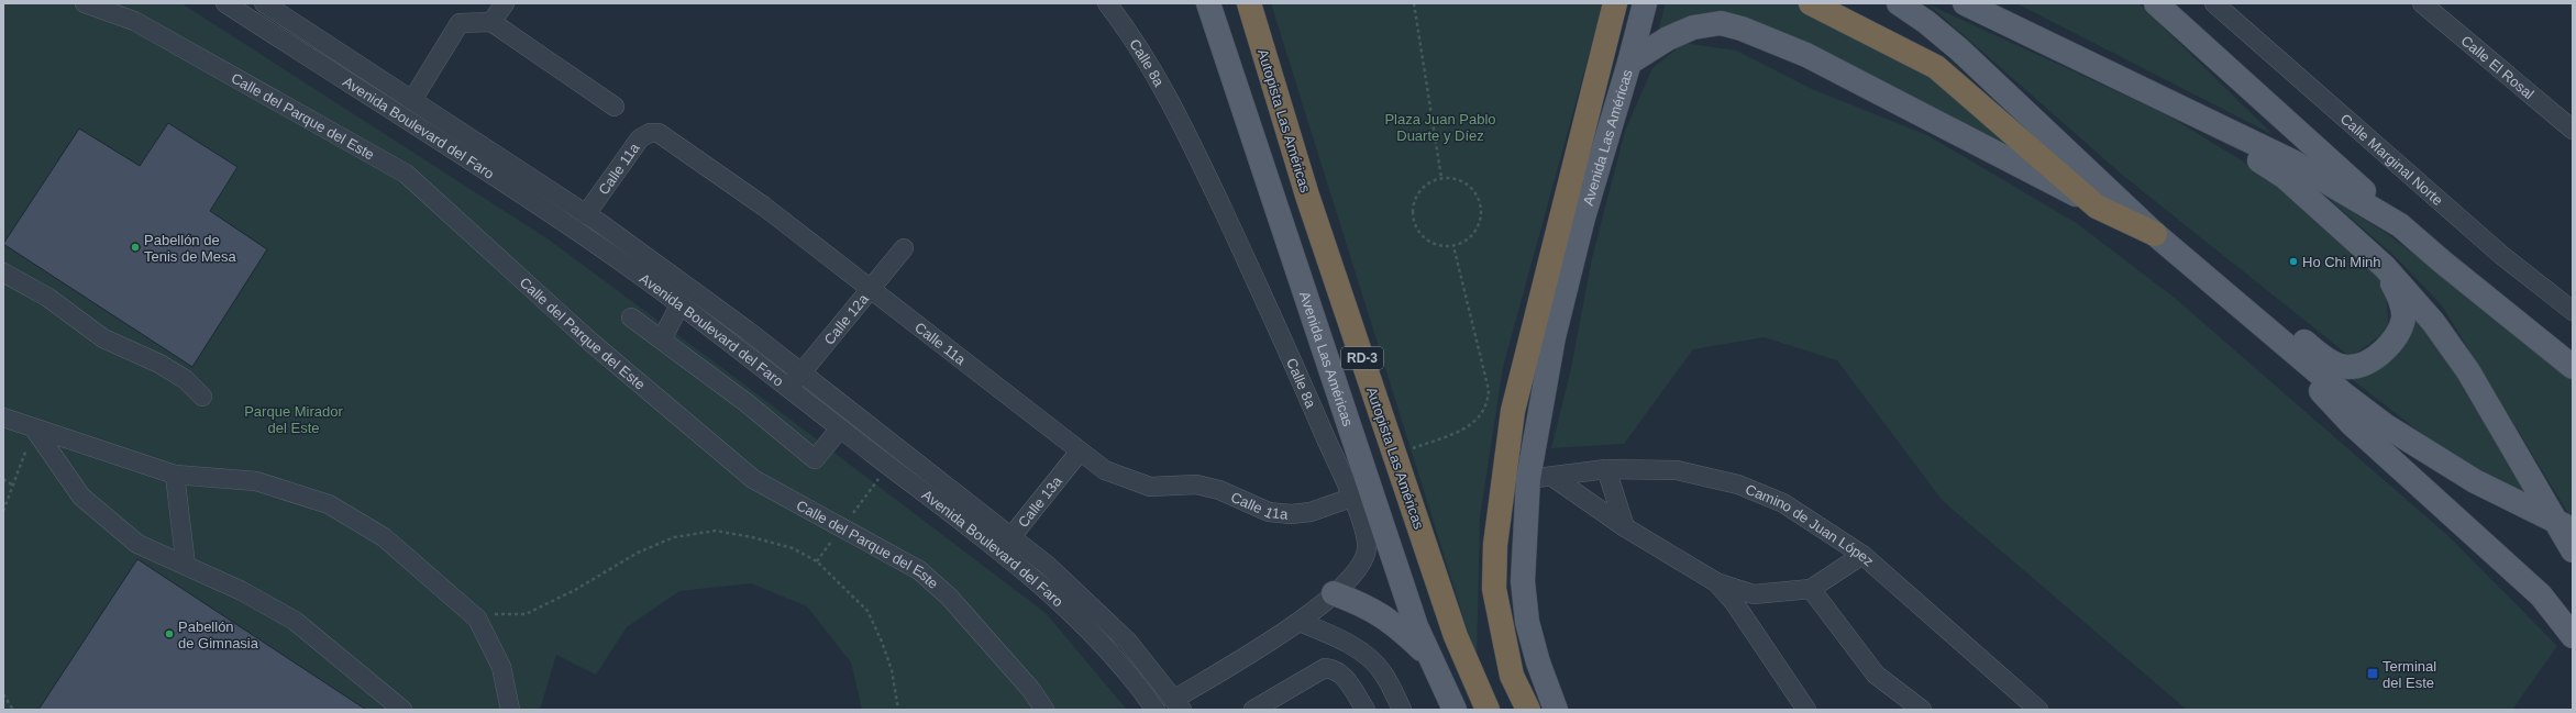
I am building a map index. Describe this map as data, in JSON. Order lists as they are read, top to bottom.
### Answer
{
  "streets": {
    "highway": ["Autopista Las Américas", "RD-3"],
    "main road": ["Avenida Las Américas"],
    "street": [
      "Calle 8a",
      "Calle El Rosal",
      "Calle del Parque del Este",
      "Avenida Boulevard del Faro",
      "Calle Marginal Norte",
      "Calle 11a",
      "Calle 12a",
      "Calle 13a",
      "Camino de Juan López"
    ]
  },
  "crossings": [
    ["Calle 8a", "Avenida Las Américas"],
    ["Calle 8a", "Calle 11a"],
    ["Avenida Boulevard del Faro", "Calle 11a"],
    ["Avenida Boulevard del Faro", "Calle 12a"],
    ["Avenida Boulevard del Faro", "Calle 13a"],
    ["Avenida Las Américas", "Camino de Juan López"],
    ["Calle 11a", "Calle 12a"],
    ["Calle 11a", "Calle 13a"]
  ],
  "parks": ["Plaza Juan Pablo Duarte y Díez", "Parque Mirador del Este"],
  "places": {
    "other": ["Pabellón de Tenis de Mesa", "Ho Chi Minh", "Pabellón de Gimnasia"],
    "transit": ["Terminal del Este"]
  }
}
